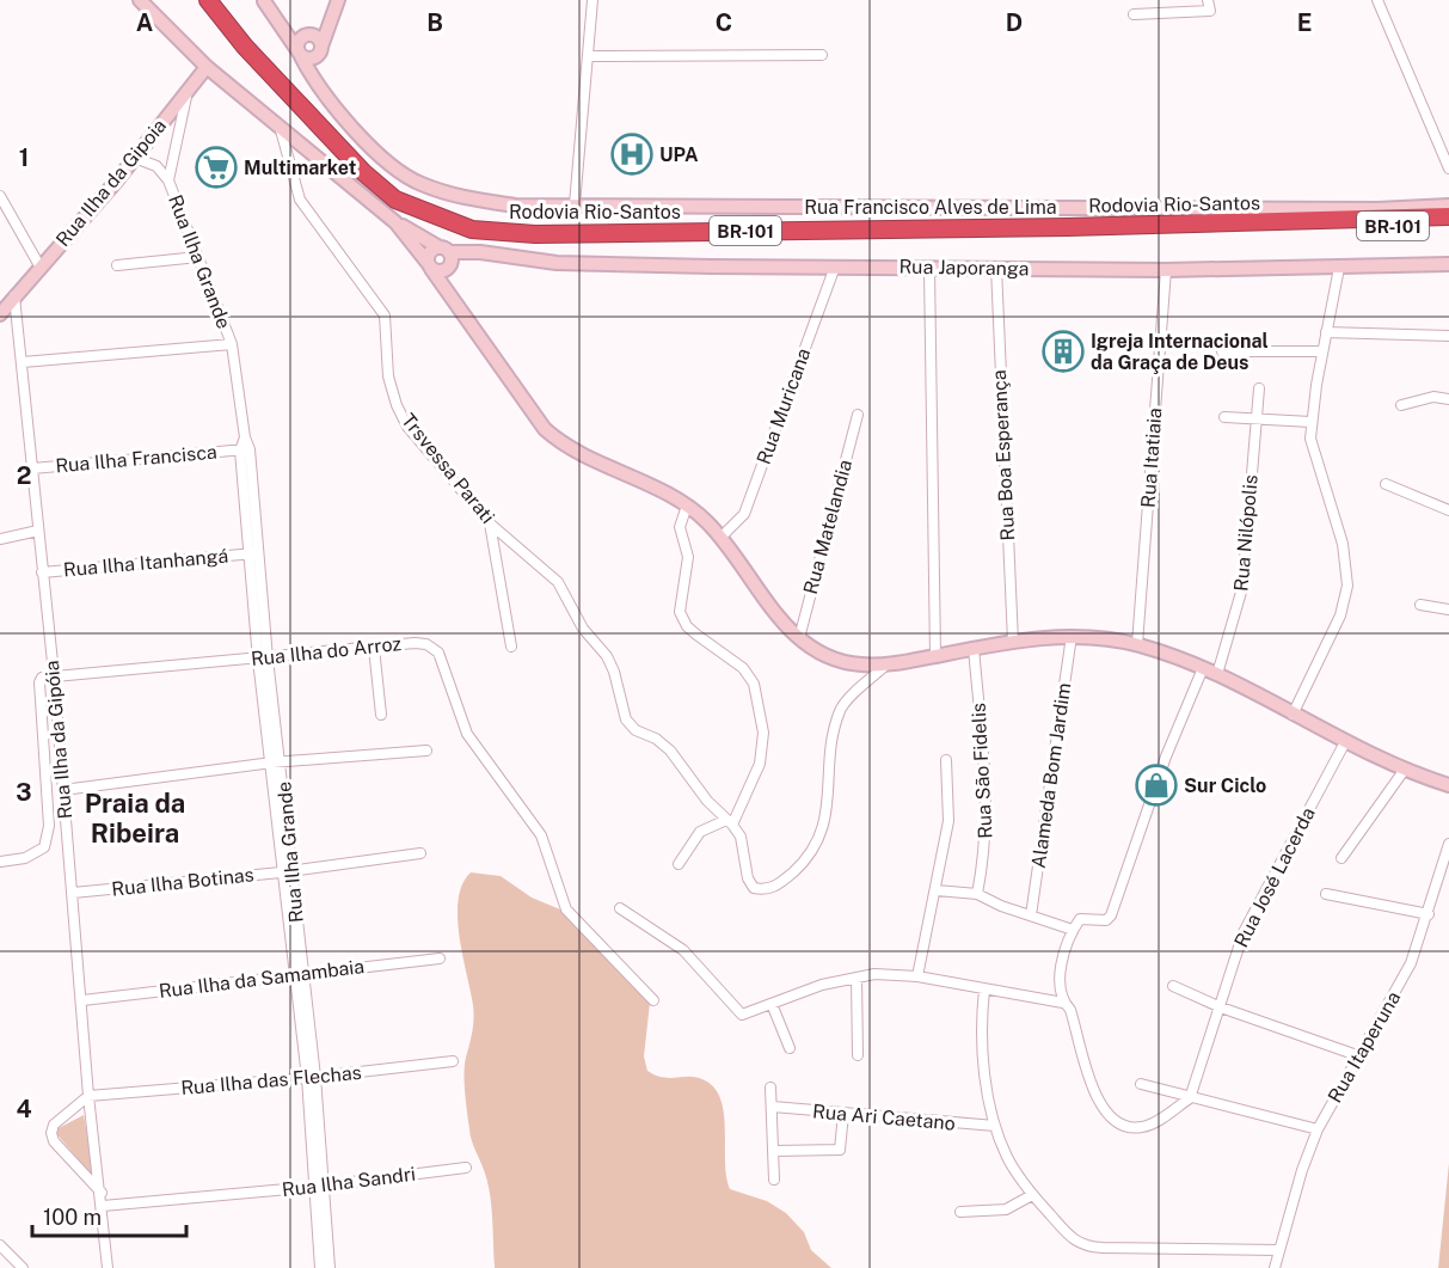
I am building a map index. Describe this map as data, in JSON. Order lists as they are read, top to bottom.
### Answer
{
  "streets": {
    "highway": ["Rodovia Rio-Santos", "BR-101"],
    "main road": ["Rua Ilha da Gipoia", "Rua Francisco Alves de Lima", "Rua Japoranga"],
    "street": [
      "Rua Ilha Grande",
      "Rua Muricana",
      "Rua Boa Esperança",
      "Rua Itatiaia",
      "Rua Ilha Francisca",
      "Trsvessa Parati",
      "Rua Matelandia",
      "Rua Nilópolis",
      "Rua Ilha Itanhangá",
      "Rua Ilha do Arroz",
      "Rua Ilha da Gipóia",
      "Rua São Fidelis",
      "Alameda Bom Jardim",
      "Rua José Lacerda",
      "Rua Ilha Botinas",
      "Rua Ilha da Samambaia",
      "Rua Itaperuna",
      "Rua Ilha das Flechas",
      "Rua Ari Caetano",
      "Rua Ilha Sandri"
    ]
  },
  "crossings": [
    ["Rua Ilha da Gipoia", "Rua Ilha Grande"],
    ["Rua Ilha da Gipoia", "Rua Ilha da Gipóia"],
    ["Rua Ilha Grande", "Rua Ilha Francisca"],
    ["Rua Ilha Grande", "Rua Ilha Itanhangá"],
    ["Rua Ilha Grande", "Rua Ilha do Arroz"],
    ["Rua Ilha Grande", "Rua Ilha Botinas"],
    ["Rua Ilha Grande", "Rua Ilha da Samambaia"],
    ["Rua Ilha Grande", "Rua Ilha das Flechas"],
    ["Rua Ilha Grande", "Rua Ilha Sandri"],
    ["Rua Japoranga", "Rua Muricana"],
    ["Rua Japoranga", "Rua Boa Esperança"],
    ["Rua Japoranga", "Rua Itatiaia"],
    ["Rua Ilha Francisca", "Rua Ilha da Gipóia"],
    ["Rua Ilha Itanhangá", "Rua Ilha da Gipóia"],
    ["Rua Ilha do Arroz", "Rua Ilha da Gipóia"],
    ["Rua Ilha da Gipóia", "Rua Ilha Botinas"],
    ["Rua Ilha da Gipóia", "Rua Ilha da Samambaia"],
    ["Rua Ilha da Gipóia", "Rua Ilha das Flechas"],
    ["Rua Ilha da Gipóia", "Rua Ilha Sandri"]
  ],
  "districts": ["Praia da Ribeira"],
  "places": {
    "hospital": ["UPA"],
    "supermarket": ["Multimarket"],
    "building": ["Igreja Internacional da Graça de Deus"],
    "shop": ["Sur Ciclo"]
  },
  "scale_bar": "100 m",
  "grid": {
    "columns": [
      "A",
      "B",
      "C",
      "D",
      "E"
    ],
    "rows": [
      "1",
      "2",
      "3",
      "4"
    ]
  }
}
